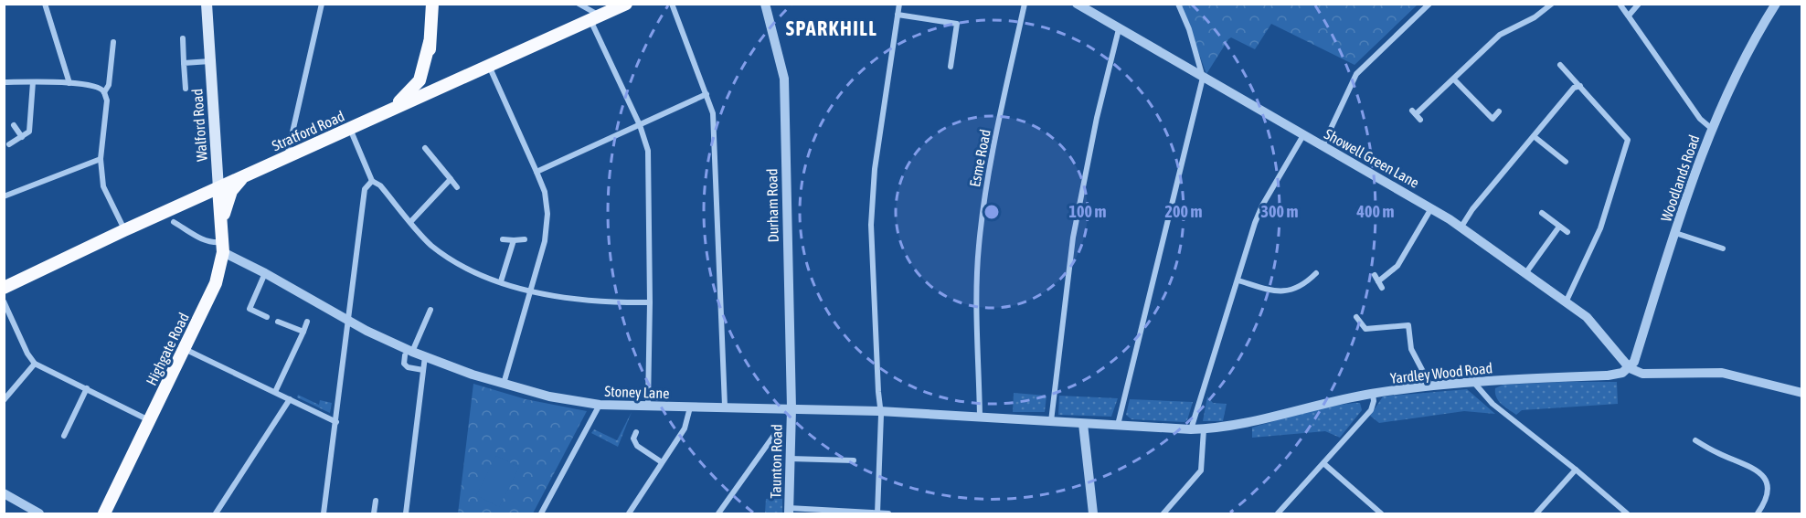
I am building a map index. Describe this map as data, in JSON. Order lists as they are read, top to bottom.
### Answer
{
  "streets": {
    "highway": ["Stratford Road", "Highgate Road"],
    "main road": ["Walford Road"],
    "street": [
      "Esme Road",
      "Showell Green Lane",
      "Woodlands Road",
      "Durham Road",
      "Yardley Wood Road",
      "Stoney Lane",
      "Taunton Road"
    ]
  },
  "crossings": [
    ["Walford Road", "Stratford Road"],
    ["Walford Road", "Highgate Road"],
    ["Stratford Road", "Highgate Road"],
    ["Esme Road", "Stoney Lane"],
    ["Showell Green Lane", "Woodlands Road"],
    ["Showell Green Lane", "Yardley Wood Road"],
    ["Woodlands Road", "Yardley Wood Road"],
    ["Durham Road", "Stoney Lane"],
    ["Durham Road", "Taunton Road"],
    ["Highgate Road", "Stoney Lane"],
    ["Yardley Wood Road", "Stoney Lane"],
    ["Stoney Lane", "Taunton Road"]
  ],
  "districts": ["SPARKHILL"],
  "rings": [
    "100 m",
    "200 m",
    "300 m",
    "400 m"
  ]
}
